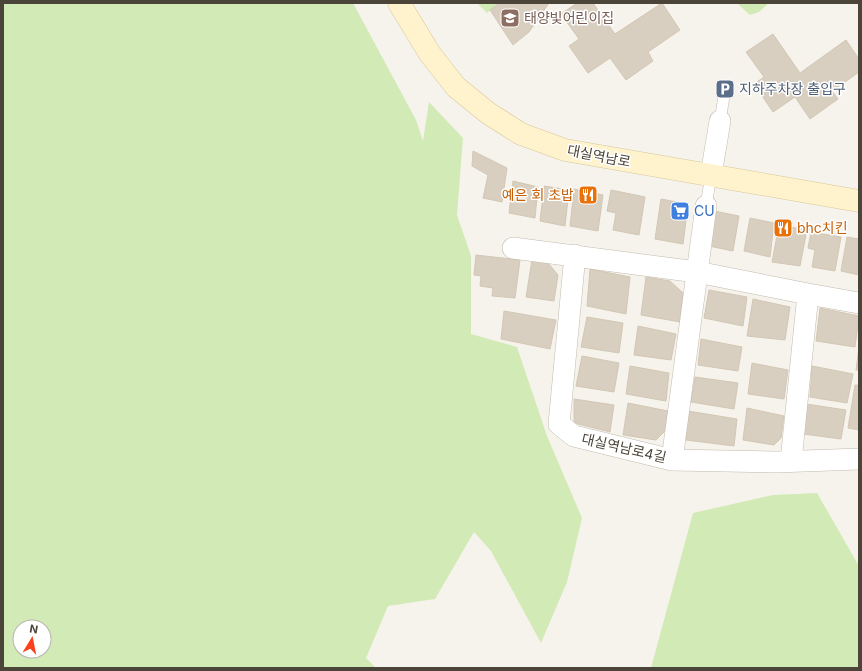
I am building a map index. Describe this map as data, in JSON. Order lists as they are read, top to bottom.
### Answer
{
  "streets": {
    "street": ["대실역남로", "대실역남로4길"]
  },
  "places": {
    "school or university": ["태양빛어린이집"],
    "parking": ["지하주차장 출입구"],
    "restaurant": ["예은 회 초밥", "bhc치킨"],
    "supermarket": ["CU"]
  },
  "north": "top"
}
